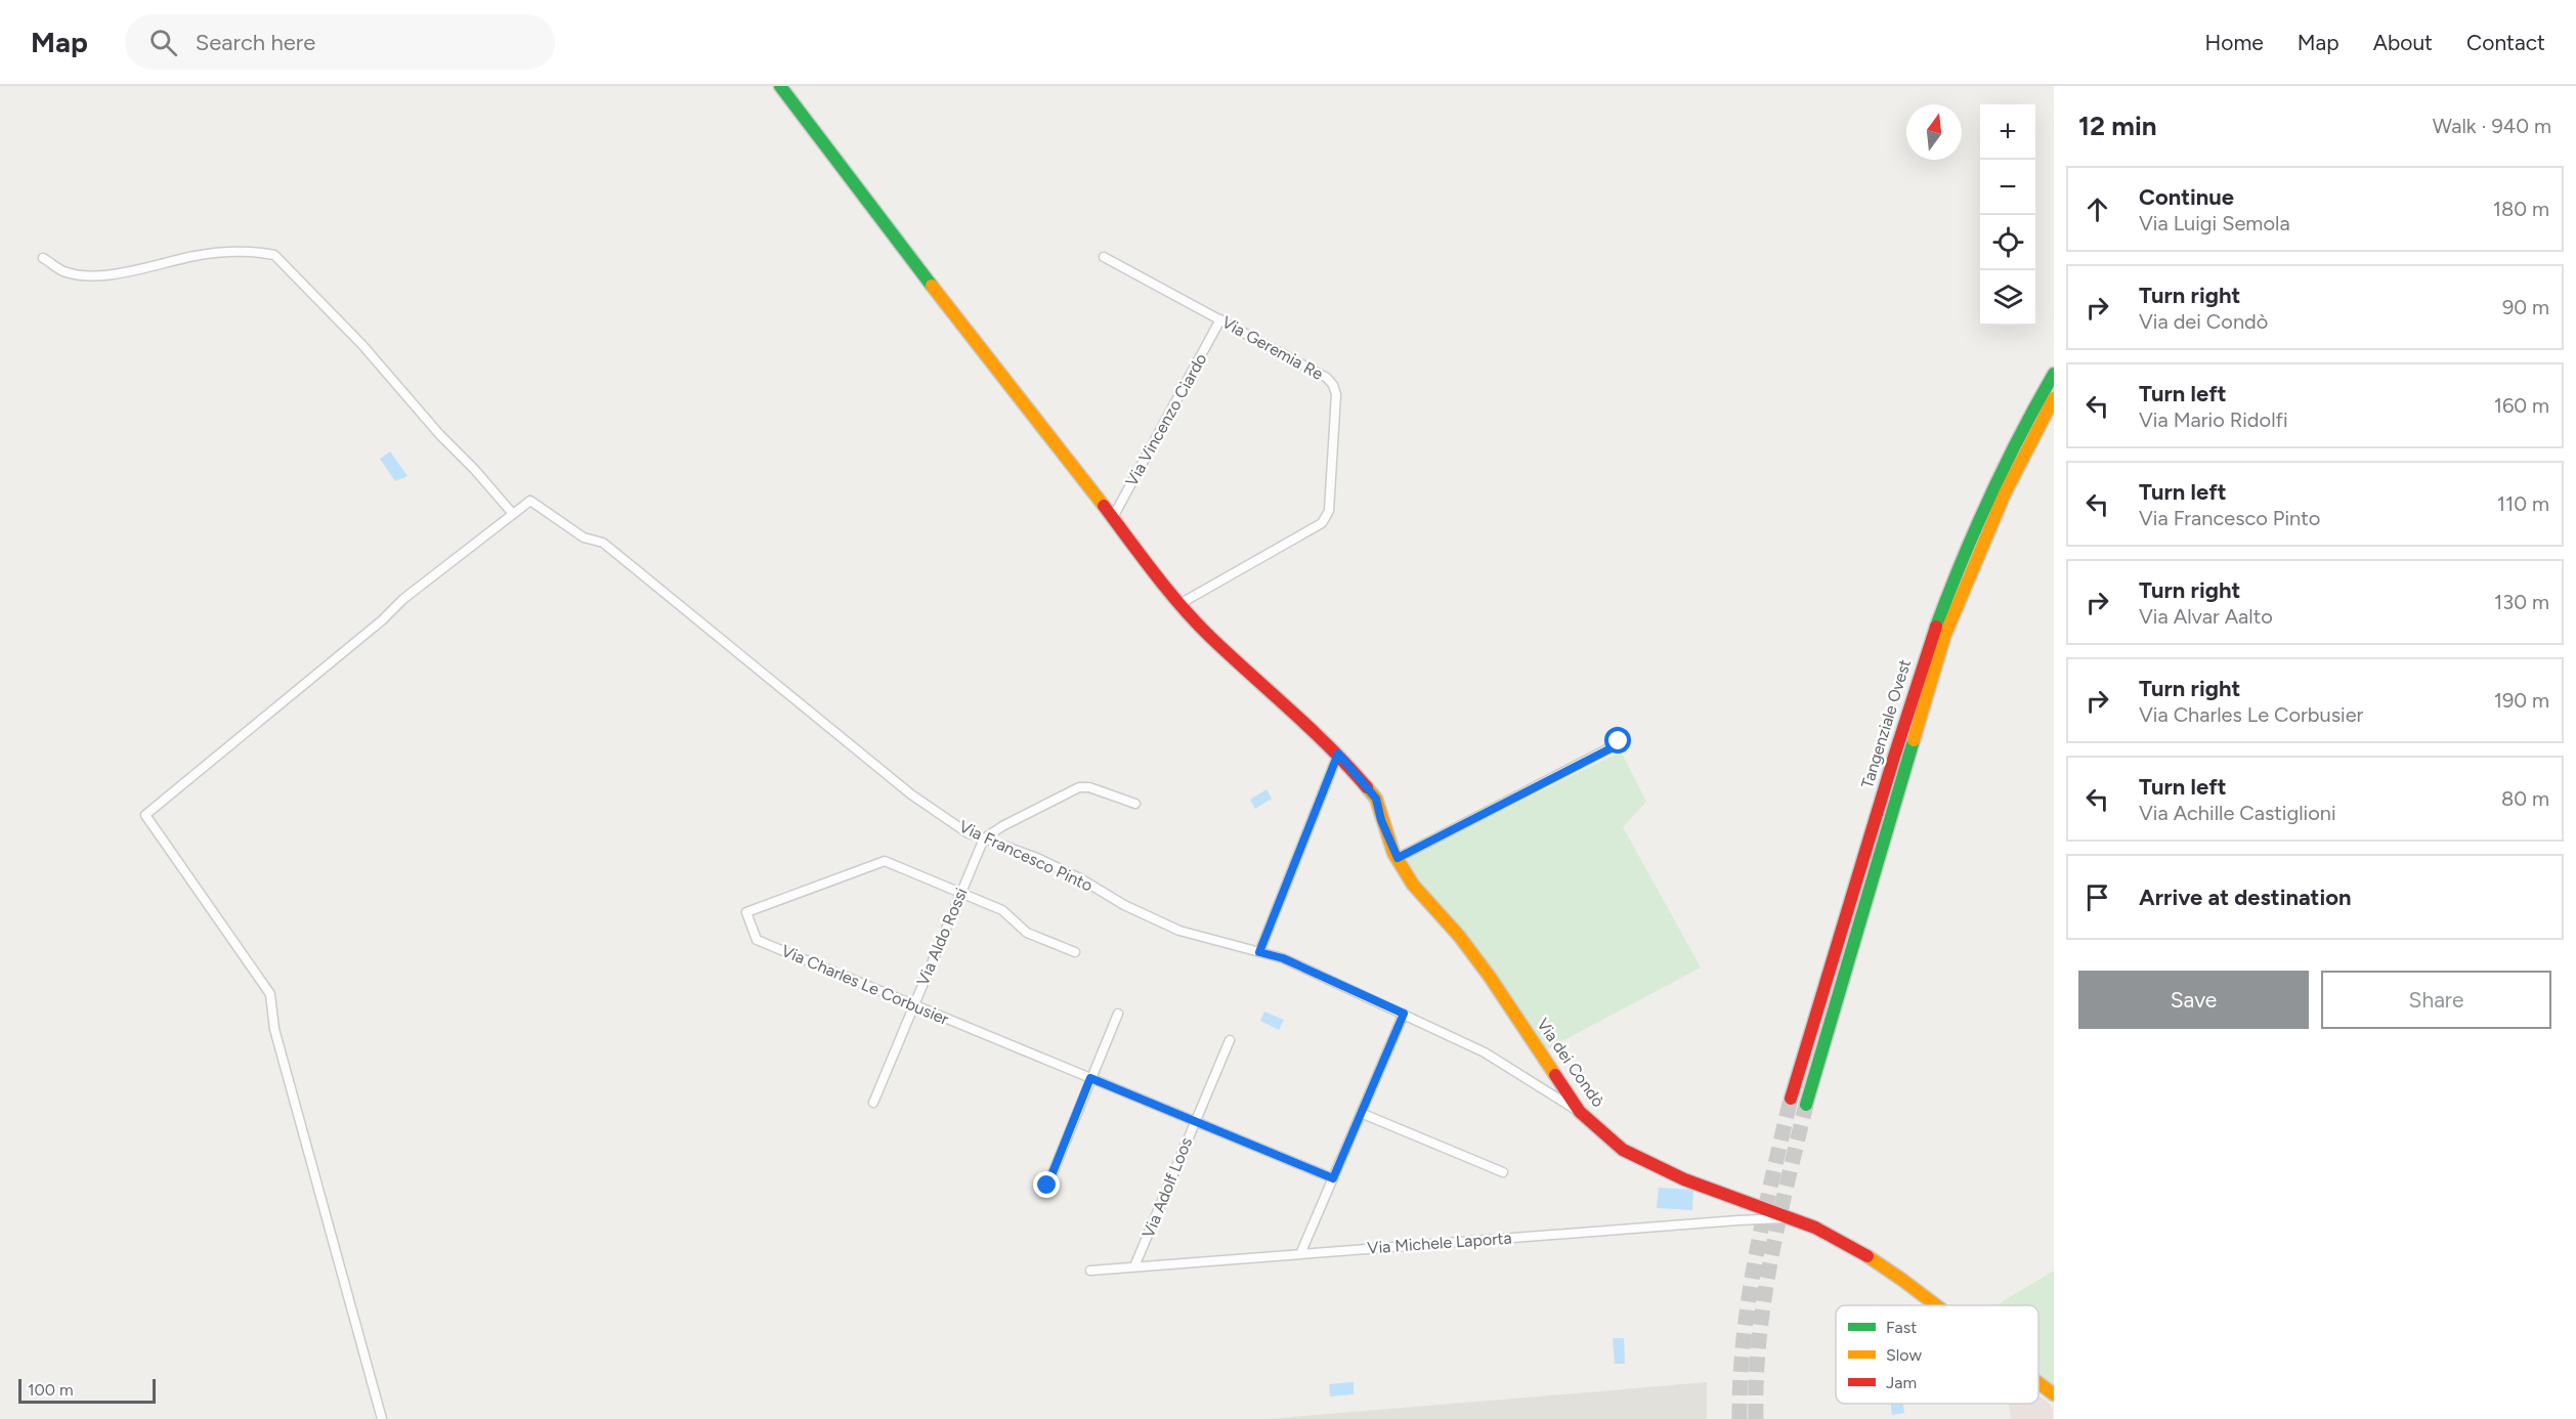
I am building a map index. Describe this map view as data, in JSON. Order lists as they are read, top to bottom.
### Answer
{
  "streets": {
    "main road": ["Tangenziale Ovest", "Via dei Condò"],
    "street": [
      "Via Geremia Re",
      "Via Vincenzo Ciardo",
      "Via Francesco Pinto",
      "Via Aldo Rossi",
      "Via Charles Le Corbusier",
      "Via Adolf Loos",
      "Via Michele Laporta"
    ]
  },
  "crossings": [
    ["Via Geremia Re", "Via Vincenzo Ciardo"],
    ["Via Geremia Re", "Via dei Condò"],
    ["Via Vincenzo Ciardo", "Via dei Condò"],
    ["Via Francesco Pinto", "Via Aldo Rossi"],
    ["Via Francesco Pinto", "Via dei Condò"],
    ["Via Aldo Rossi", "Via Charles Le Corbusier"],
    ["Via Charles Le Corbusier", "Via Adolf Loos"],
    ["Via dei Condò", "Via Michele Laporta"],
    ["Via Adolf Loos", "Via Michele Laporta"]
  ],
  "legend": ["Fast", "Slow", "Jam"],
  "scale_bar": "100 m",
  "north": "top",
  "page": {
    "header": "Map",
    "search": "Search here",
    "nav": [
      "Home",
      "Map",
      "About",
      "Contact"
    ],
    "heading": ["12 min", "Walk · 940 m"],
    "map_buttons": ["+", "−"],
    "list": [
      ["Continue", "Via Luigi Semola", "180 m"],
      ["Turn right", "Via dei Condò", "90 m"],
      ["Turn left", "Via Mario Ridolfi", "160 m"],
      ["Turn left", "Via Francesco Pinto", "110 m"],
      ["Turn right", "Via Alvar Aalto", "130 m"],
      ["Turn right", "Via Charles Le Corbusier", "190 m"],
      ["Turn left", "Via Achille Castiglioni", "80 m"],
      "Arrive at destination"
    ],
    "buttons": ["Save", "Share"],
    "scale": "100 m"
  }
}
